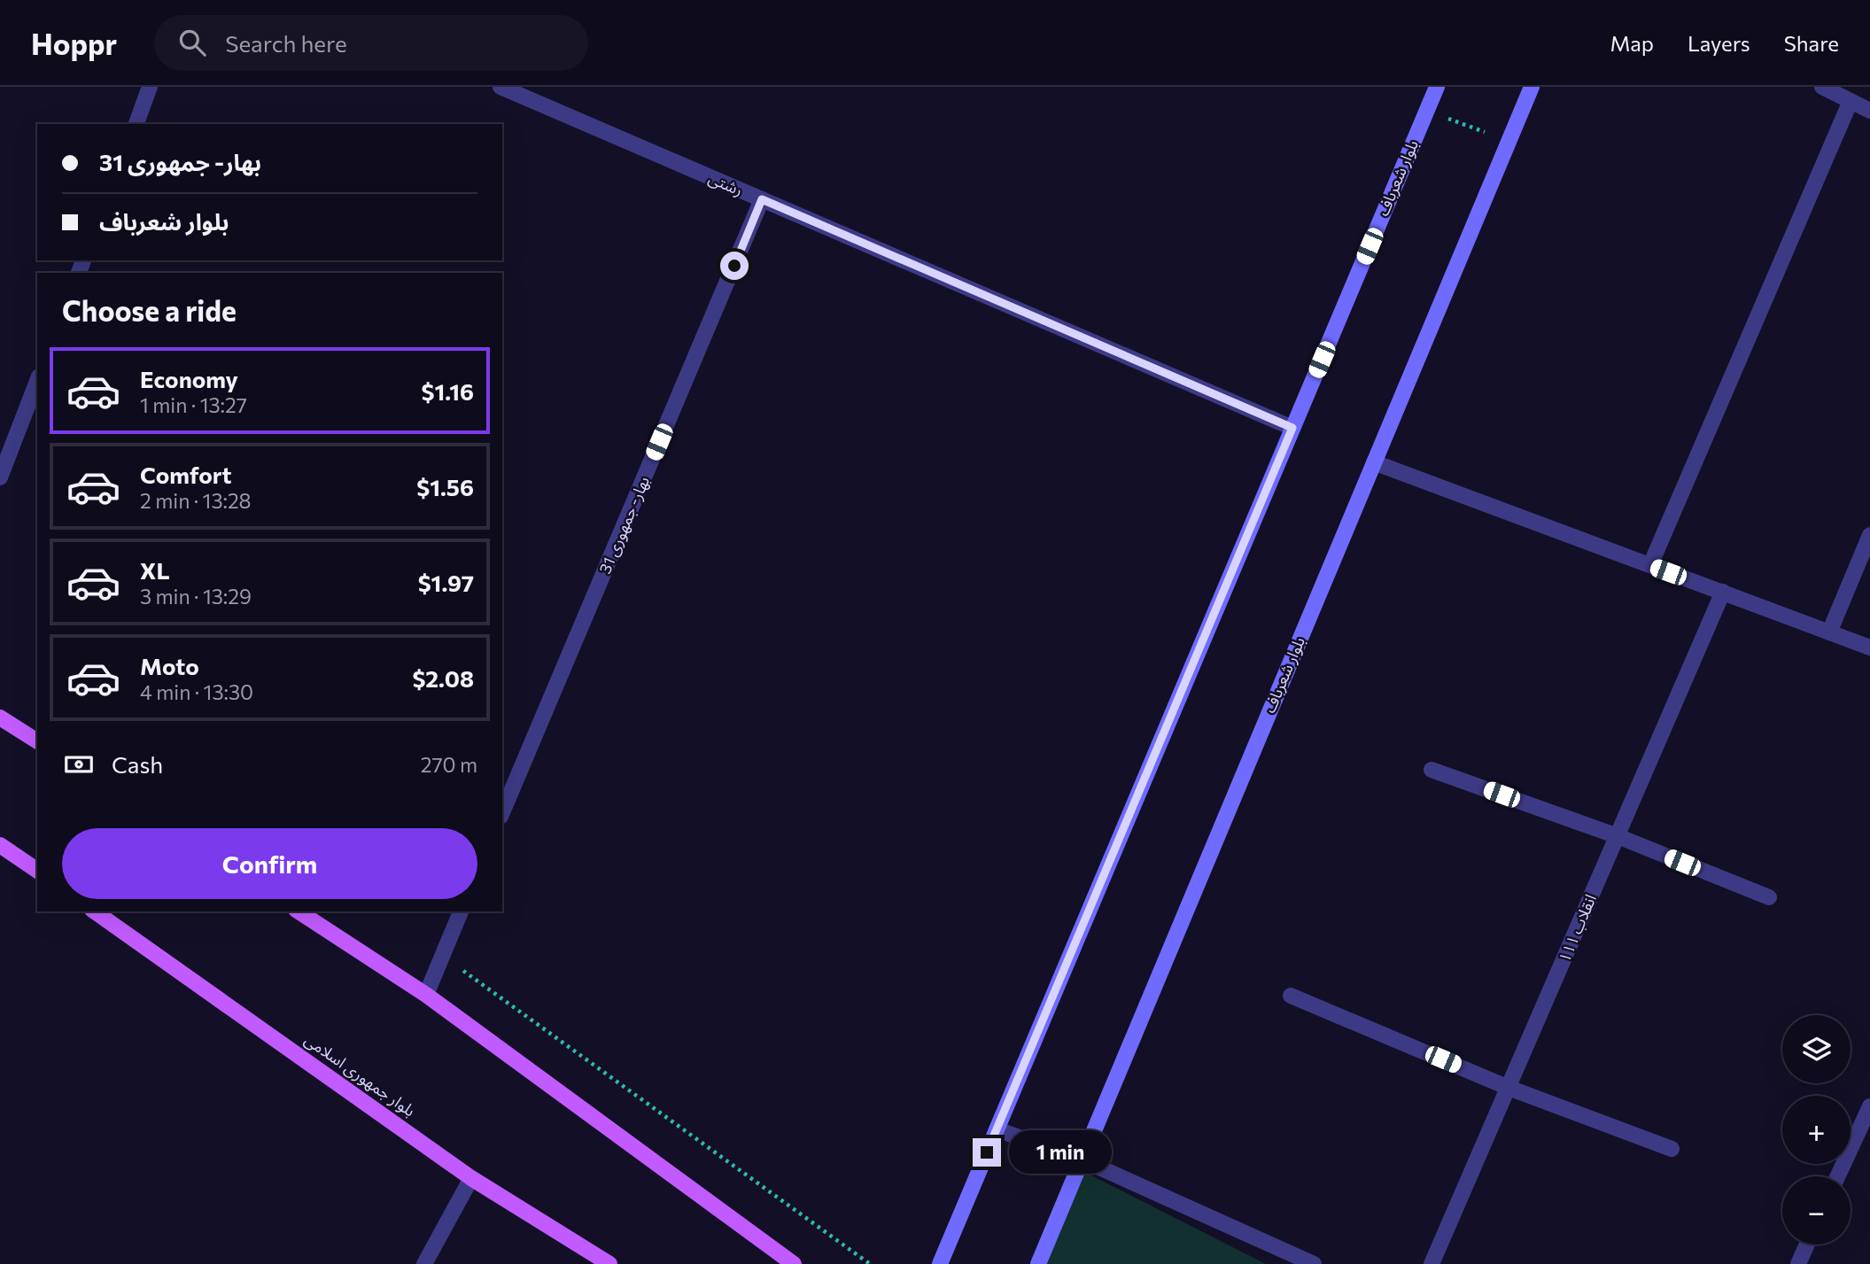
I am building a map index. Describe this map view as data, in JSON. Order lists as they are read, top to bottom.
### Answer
{
  "streets": {
    "main road": ["بلوار شعرباف", "بلوار جمهوری اسلامی"],
    "street": ["رشتی", "بهار- جمهوری 31", "انقلاب ۱۱۱"]
  },
  "crossings": [
    ["بلوار شعرباف", "رشتی"],
    ["رشتی", "بهار- جمهوری 31"]
  ],
  "page": {
    "header": "Hoppr",
    "search": "Search here",
    "nav": ["Map", "Layers", "Share"],
    "banner": ["بهار- جمهوری 31", "بلوار شعرباف"],
    "heading": "Choose a ride",
    "list": [
      {
        "name": "Economy",
        "note": "1 min · 13:27",
        "value": "$1.16"
      },
      {
        "name": "Comfort",
        "note": "2 min · 13:28",
        "value": "$1.56"
      },
      {
        "name": "XL",
        "note": "3 min · 13:29",
        "value": "$1.97"
      },
      {
        "name": "Moto",
        "note": "4 min · 13:30",
        "value": "$2.08"
      }
    ],
    "pay": ["Cash", "270 m"],
    "buttons": "Confirm",
    "map_buttons": ["+", "−"],
    "bubble": "1 min"
  }
}
